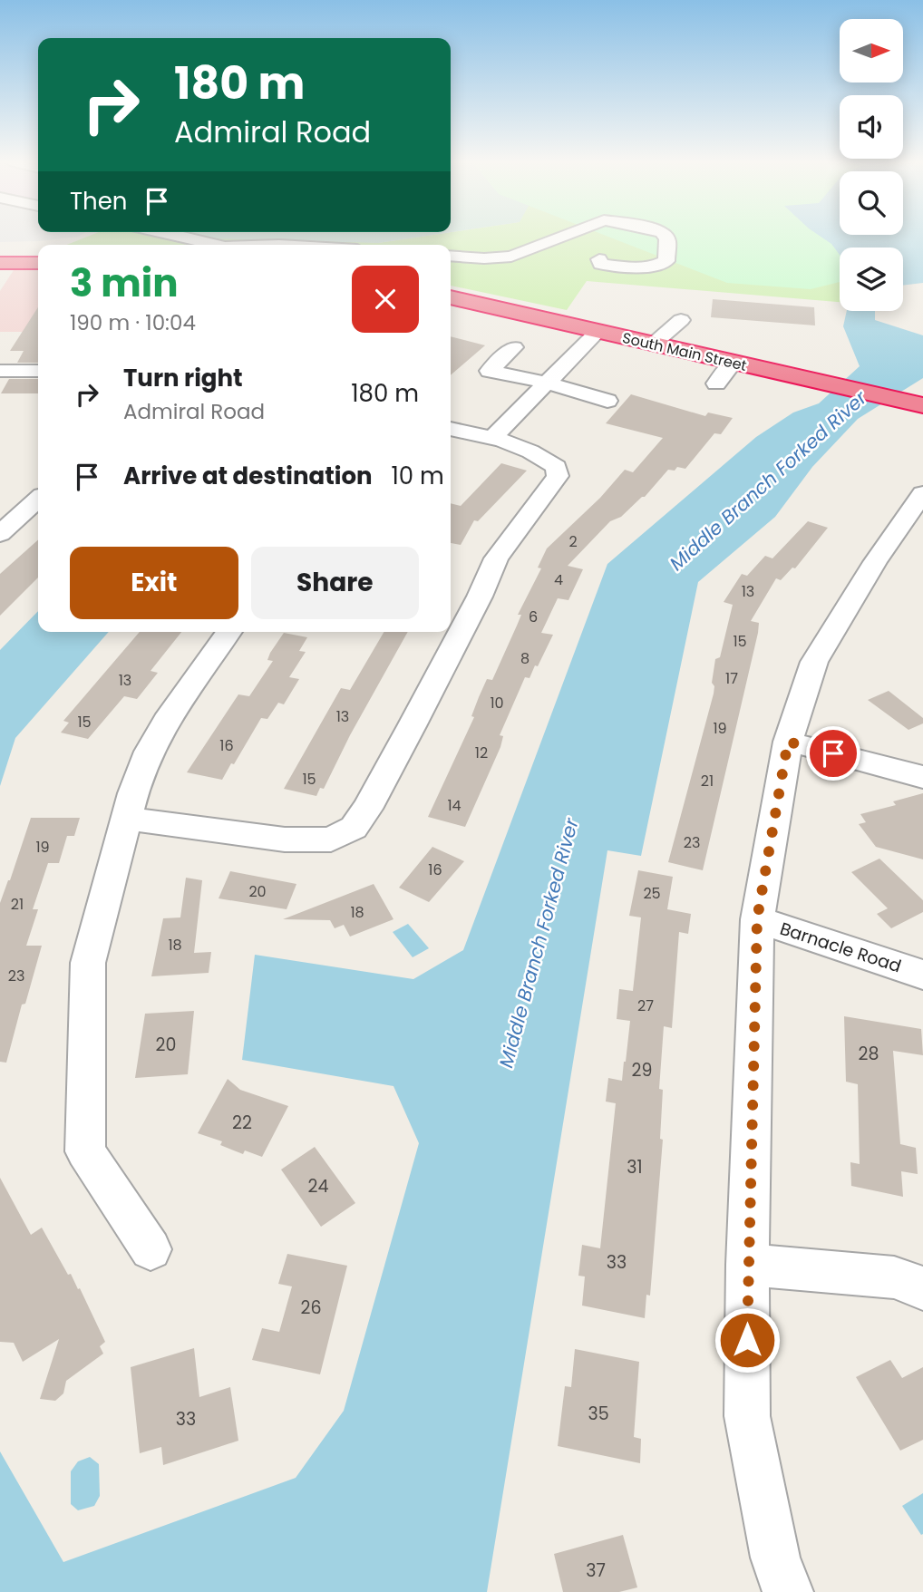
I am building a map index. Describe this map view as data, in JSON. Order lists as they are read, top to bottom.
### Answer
{
  "streets": {
    "highway": ["South Main Street"],
    "street": ["Barnacle Road"]
  },
  "water": ["Middle Branch Forked River"],
  "house_numbers": [
    "2",
    "4",
    "13",
    "6",
    "15",
    "8",
    "17",
    "13",
    "10",
    "13",
    "15",
    "19",
    "16",
    "12",
    "15",
    "21",
    "14",
    "23",
    "19",
    "16",
    "20",
    "25",
    "21",
    "18",
    "18",
    "23",
    "27",
    "20",
    "28",
    "29",
    "22",
    "31",
    "24",
    "33",
    "26",
    "35",
    "33",
    "37"
  ],
  "north": "right",
  "page": {
    "turn": ["180 m", "Admiral Road"],
    "then": "Then",
    "heading": ["3 min", "190 m · 10:04"],
    "list": [
      {
        "name": "Turn right",
        "note": "Admiral Road",
        "value": "180 m"
      },
      {
        "name": "Arrive at destination",
        "value": "10 m"
      }
    ],
    "buttons": ["Exit", "Share"]
  }
}
